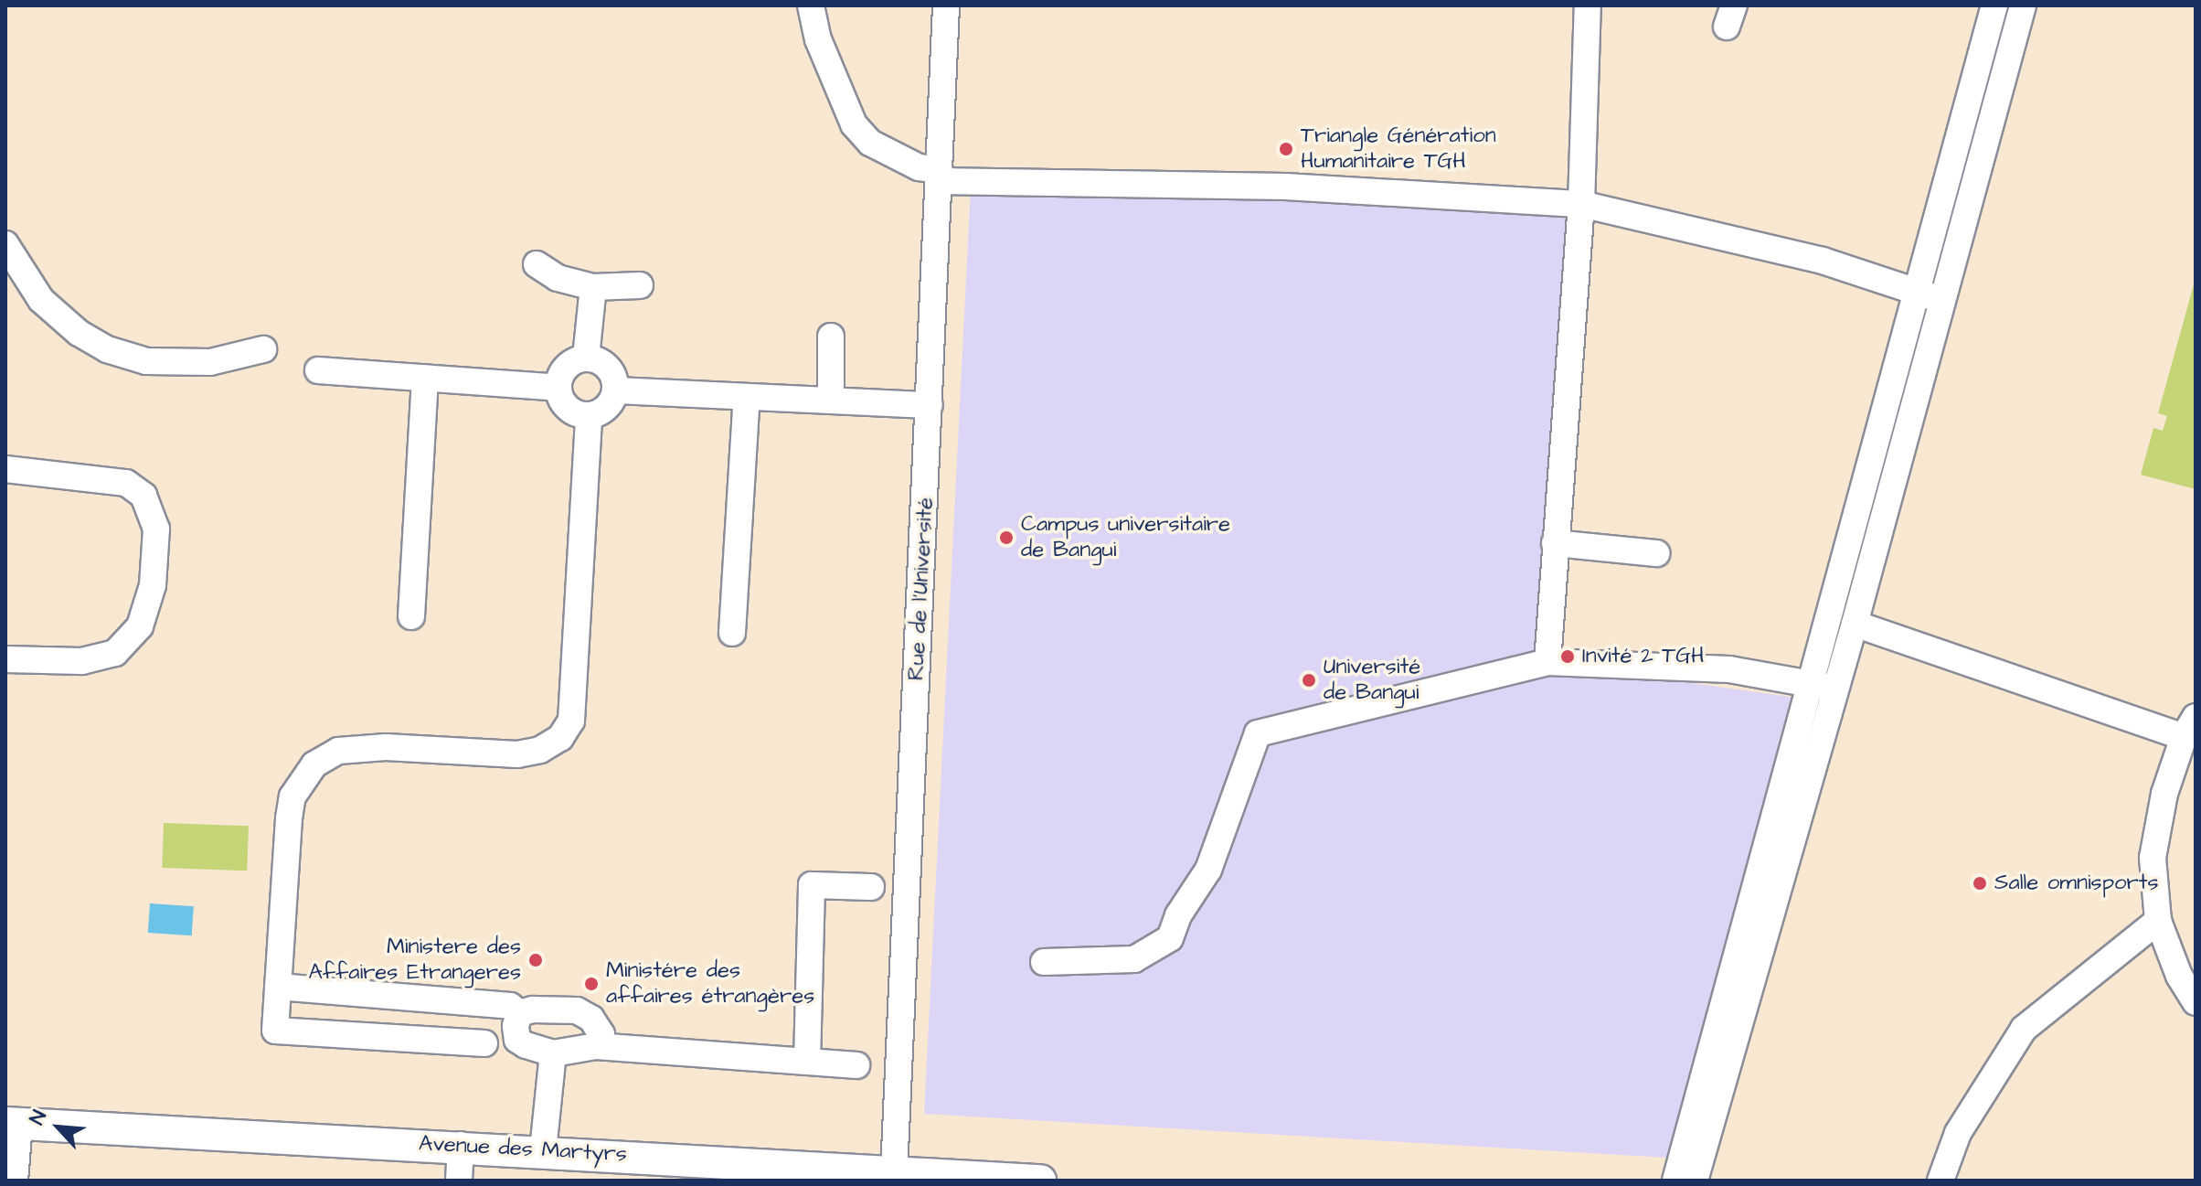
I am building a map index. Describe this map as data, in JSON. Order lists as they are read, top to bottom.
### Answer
{
  "streets": {
    "main road": ["Avenue des Martyrs"],
    "street": ["Rue de l'Université"]
  },
  "crossings": [
    ["Rue de l'Université", "Avenue des Martyrs"]
  ],
  "places": [
    "Triangle Génération Humanitaire TGH",
    "Campus universitaire de Bangui",
    "Invité 2 TGH",
    "Université de Bangui",
    "Salle omnisports",
    "Ministere des Affaires Etrangeres",
    "Ministére des affaires étrangères"
  ],
  "north": "top left"
}
